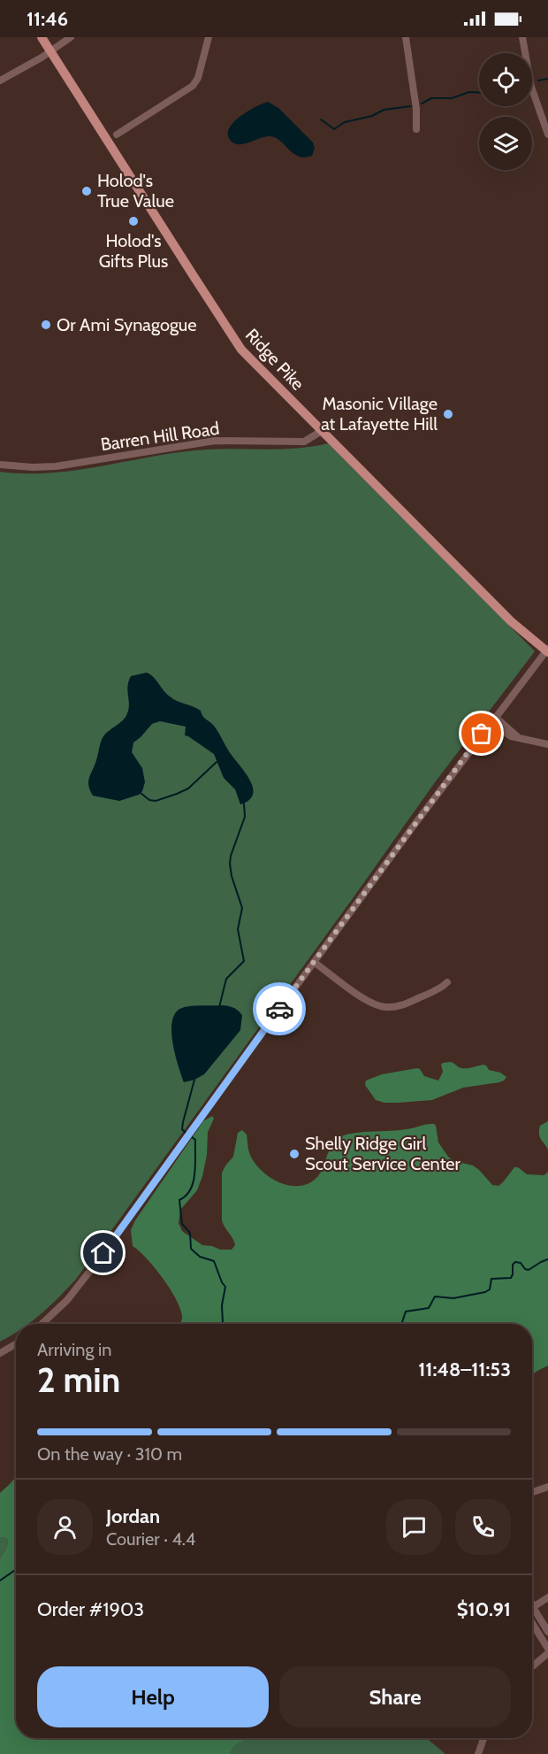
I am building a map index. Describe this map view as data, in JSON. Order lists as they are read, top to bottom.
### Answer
{
  "streets": {
    "main road": ["Ridge Pike"],
    "street": ["Barren Hill Road"]
  },
  "crossings": [
    ["Ridge Pike", "Barren Hill Road"]
  ],
  "places": [
    "Holod's True Value",
    "Holod's Gifts Plus",
    "Or Ami Synagogue",
    "Masonic Village at Lafayette Hill",
    "Shelly Ridge Girl Scout Service Center"
  ],
  "page": {
    "status": "11:46",
    "heading": ["2 min", "Arriving in", "11:48–11:53"],
    "panel": [
      "Jordan",
      "Courier · 4.4",
      "Order #1903",
      "$10.91"
    ],
    "bar": "On the way · 310 m",
    "buttons": ["Help", "Share"]
  }
}
